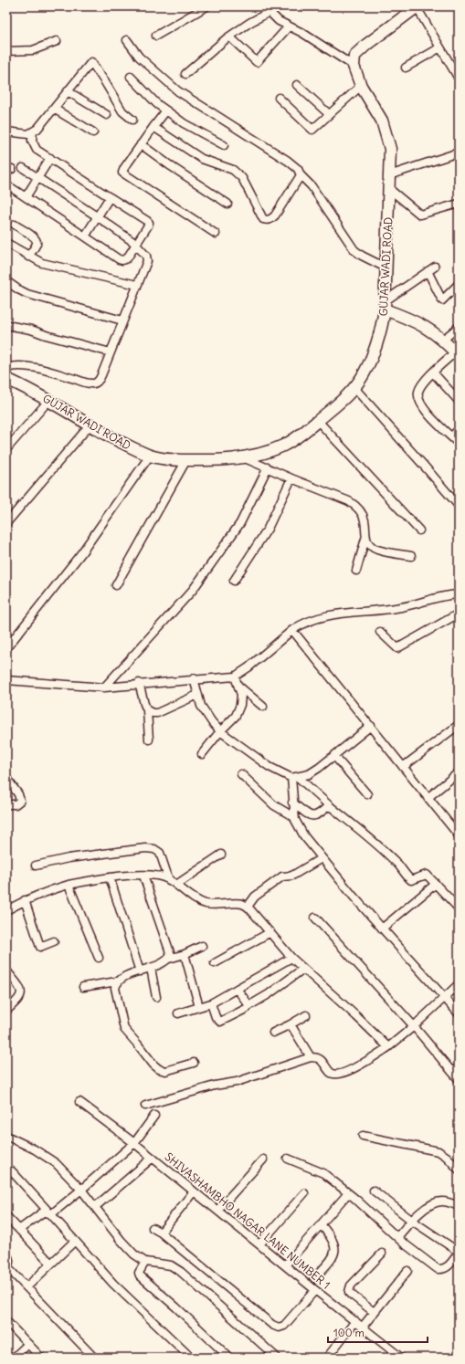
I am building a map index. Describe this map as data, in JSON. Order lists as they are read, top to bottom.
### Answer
{
  "streets": {
    "street": ["GUJAR WADI ROAD", "SHIVASHAMBHO NAGAR LANE NUMBER 1"]
  },
  "scale_bar": "100 m"
}
